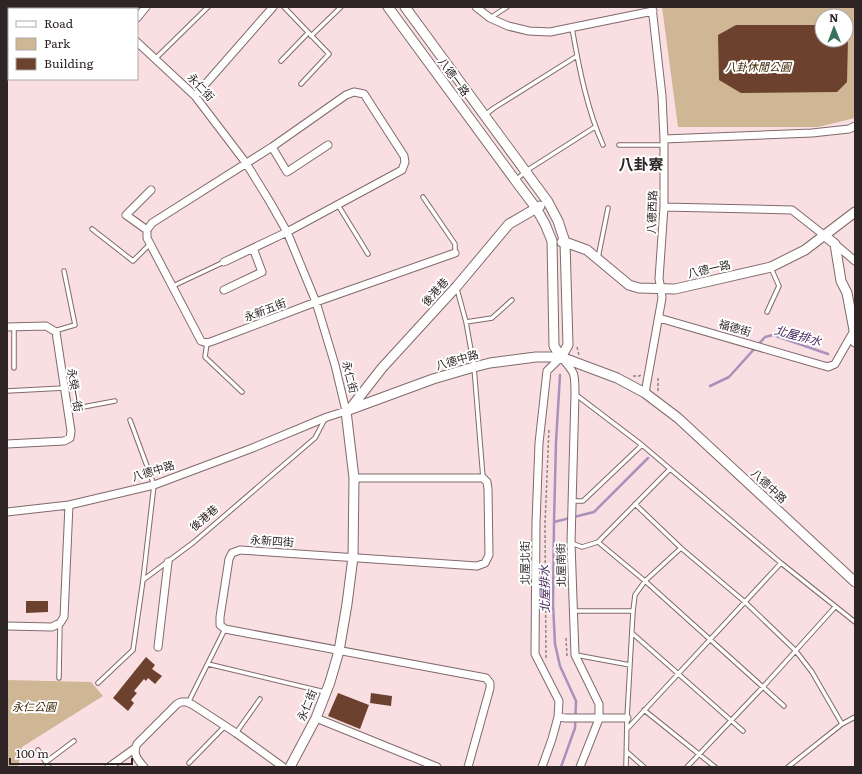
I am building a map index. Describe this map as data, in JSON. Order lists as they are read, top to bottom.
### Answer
{
  "streets": {
    "street": [
      "八德一路",
      "永仁街",
      "八德西路",
      "後港巷",
      "永新五街",
      "福德街",
      "八德中路",
      "永榮一街",
      "永新四街",
      "北屋北街",
      "北屋南街"
    ]
  },
  "crossings": [
    ["八德一路", "八德西路"],
    ["八德一路", "後港巷"],
    ["八德一路", "八德中路"],
    ["八德一路", "北屋北街"],
    ["八德一路", "北屋南街"],
    ["永仁街", "後港巷"],
    ["永仁街", "永新五街"],
    ["永仁街", "八德中路"],
    ["永仁街", "永新四街"],
    ["八德西路", "福德街"],
    ["八德西路", "八德中路"],
    ["後港巷", "八德中路"],
    ["八德中路", "北屋北街"],
    ["八德中路", "北屋南街"],
    ["北屋北街", "北屋南街"]
  ],
  "districts": ["八卦寮"],
  "water": ["北屋排水"],
  "parks": ["八卦休閒公園", "永仁公園"],
  "legend": ["Road", "Park", "Building"],
  "scale_bar": "100 m",
  "north": "top"
}
